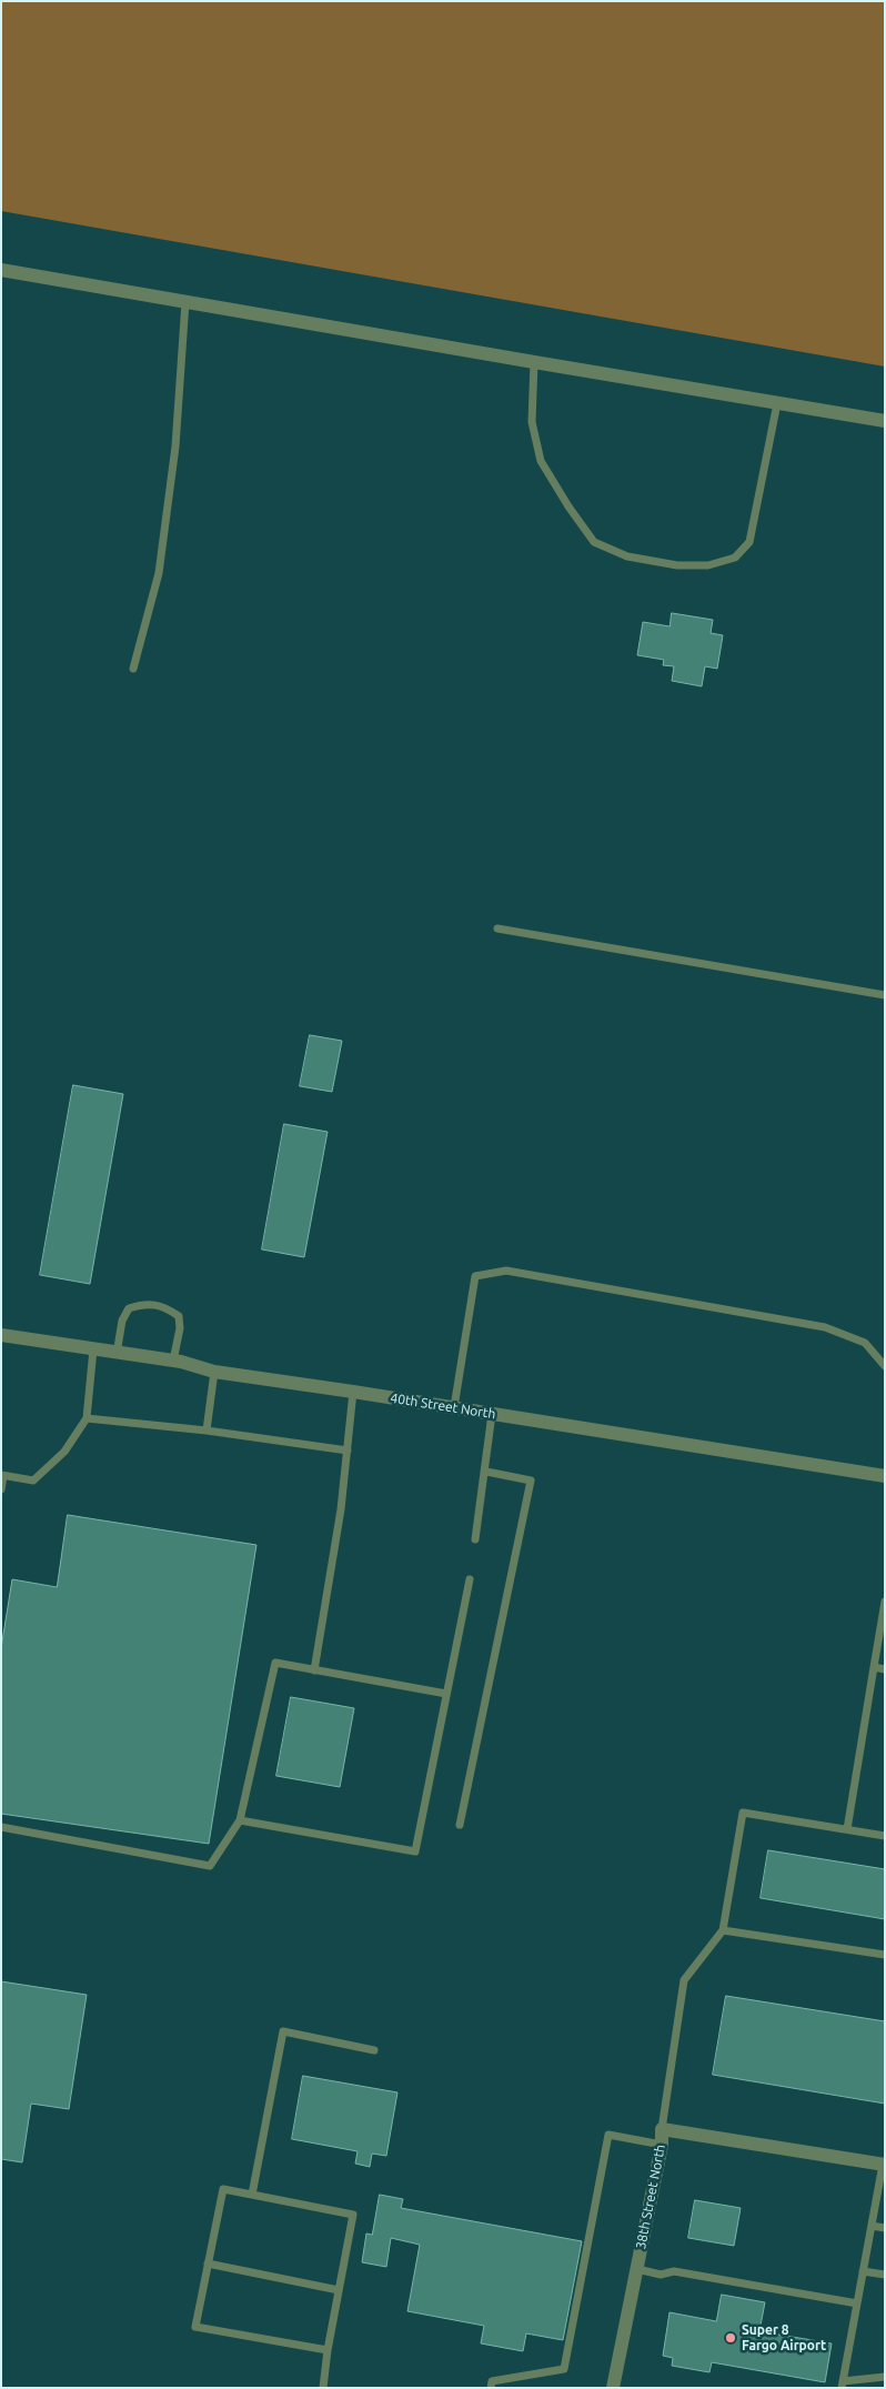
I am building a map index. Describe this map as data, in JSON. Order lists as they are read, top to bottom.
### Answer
{
  "streets": {
    "street": ["40th Street North", "38th Street North"]
  },
  "places": ["Super 8 Fargo Airport"]
}
